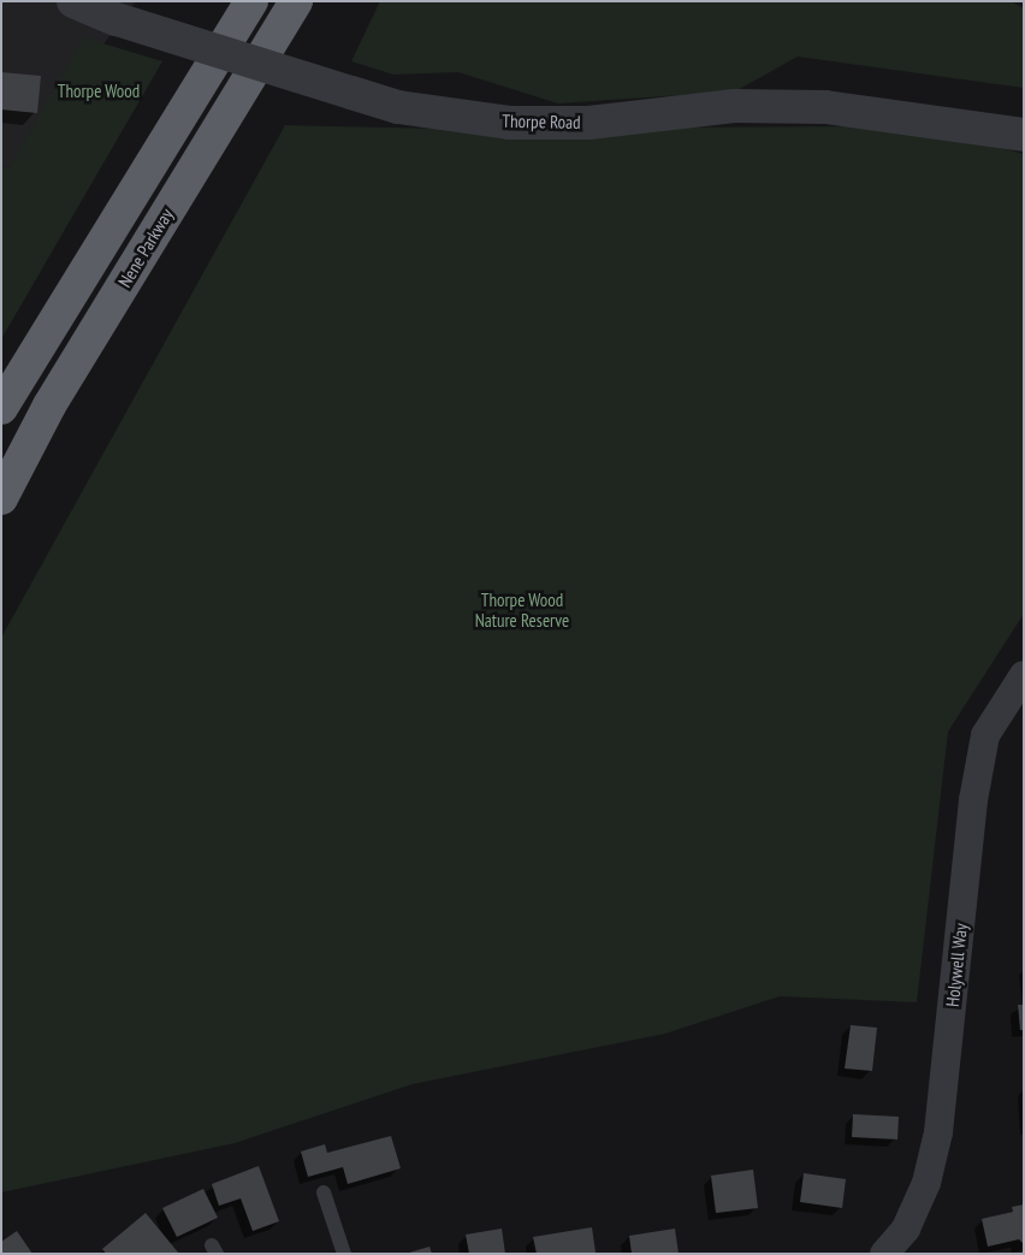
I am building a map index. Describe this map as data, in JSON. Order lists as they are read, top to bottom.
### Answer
{
  "streets": {
    "highway": ["Nene Parkway"],
    "street": ["Thorpe Road", "Holywell Way"]
  },
  "parks": ["Thorpe Wood", "Thorpe Wood Nature Reserve"]
}
